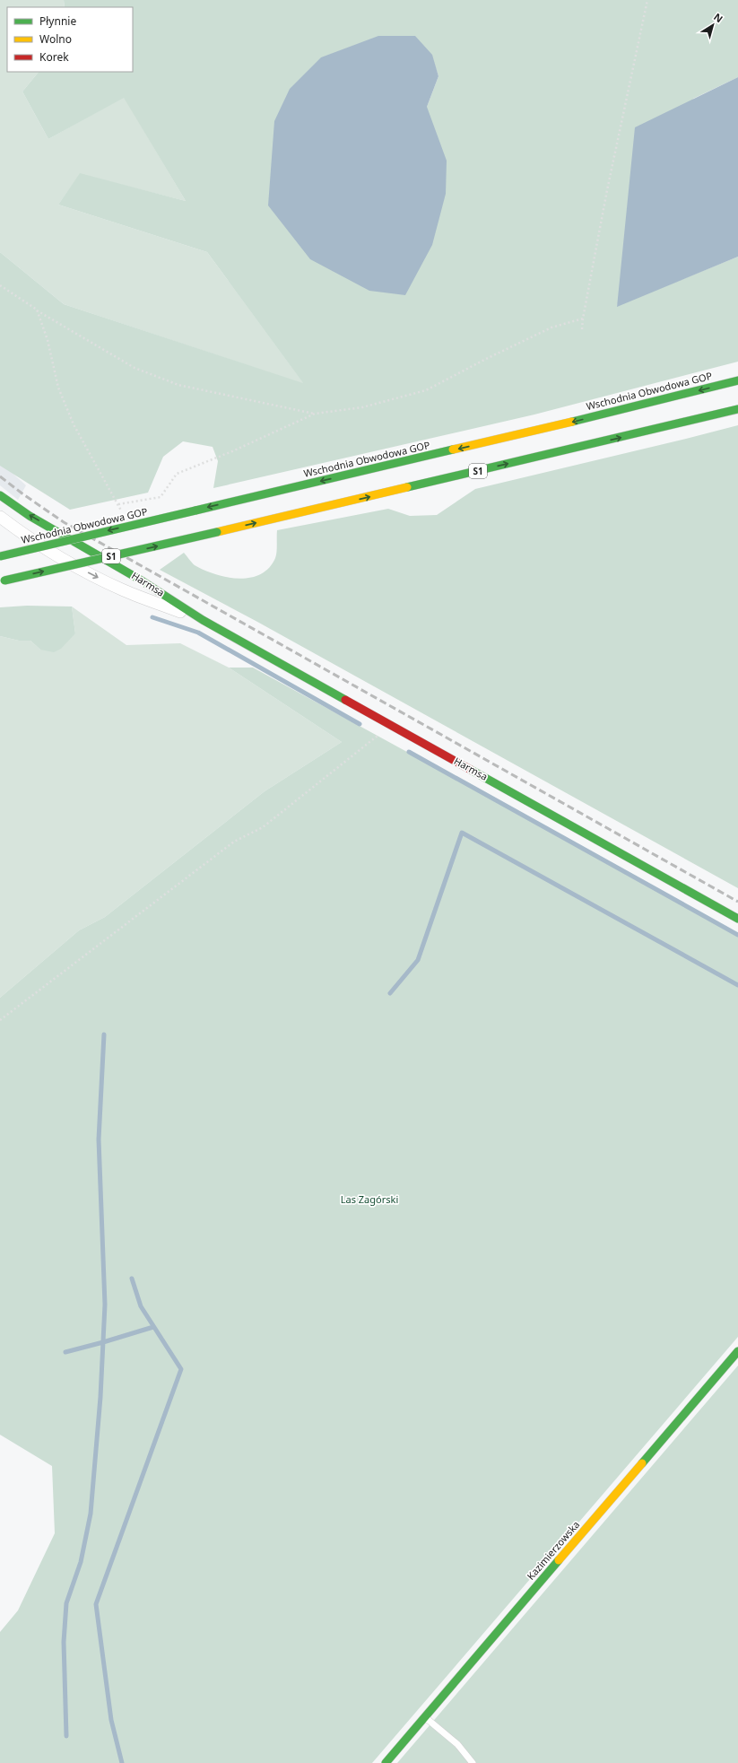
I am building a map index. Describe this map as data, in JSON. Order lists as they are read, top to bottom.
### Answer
{
  "streets": {
    "main road": [
      "Wschodnia Obwodowa GOP",
      "S1",
      "Harmsa",
      "Kazimierzowska"
    ]
  },
  "parks": ["Las Zagórski"],
  "legend": ["Płynnie", "Wolno", "Korek"],
  "north": "top right"
}
